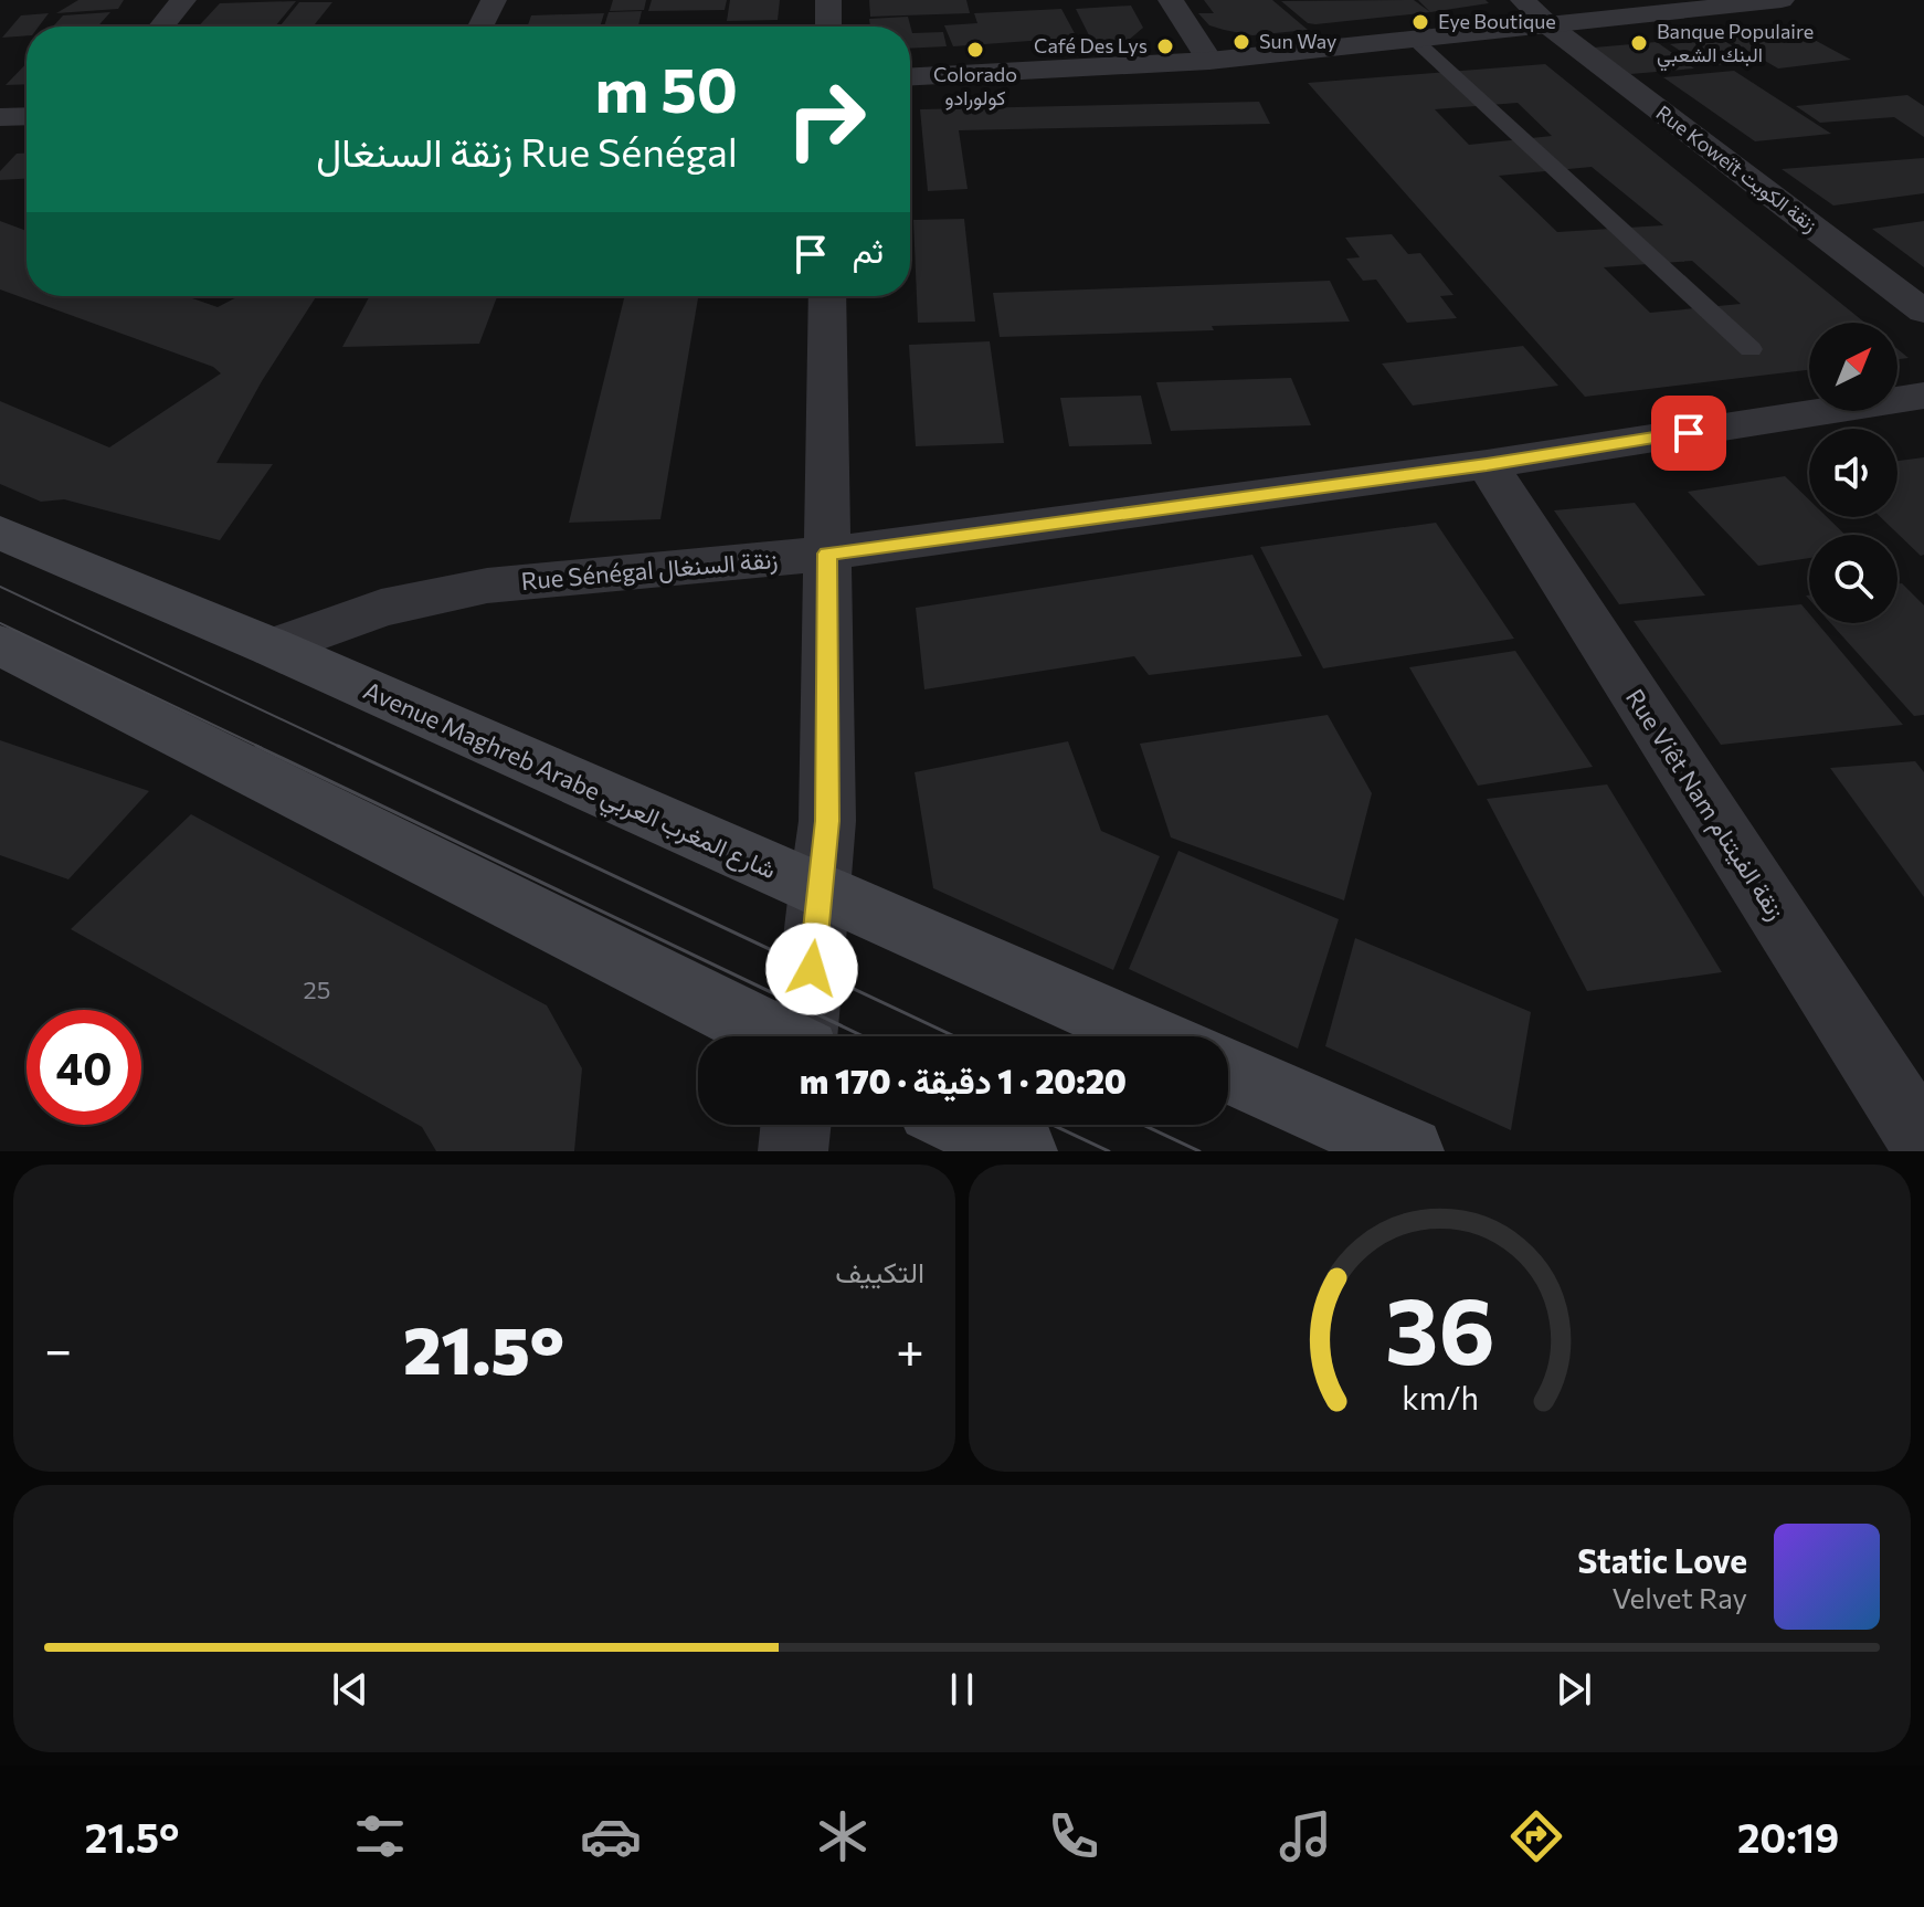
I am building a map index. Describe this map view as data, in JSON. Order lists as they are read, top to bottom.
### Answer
{
  "streets": {
    "main road": ["Avenue Maghreb Arabe شارع المغرب العربي"],
    "street": ["Rue Koweït زنقة الكويت", "Rue Sénégal زنقة السنغال", "Rue Viêt Nam زنقة الفيتنام"]
  },
  "crossings": [
    ["Rue Sénégal زنقة السنغال", "Avenue Maghreb Arabe شارع المغرب العربي"],
    ["Rue Sénégal زنقة السنغال", "Rue Viêt Nam زنقة الفيتنام"]
  ],
  "places": [
    "Eye Boutique",
    "Sun Way",
    "Banque Populaire البنك الشعبي",
    "Café Des Lys",
    "Colorado كولورادو"
  ],
  "house_numbers": ["25"],
  "north": "top right",
  "page": {
    "turn": ["50 m", "Rue Sénégal زنقة السنغال"],
    "then": "ثم",
    "limit": "40",
    "trip": "20:20 · 1 دقيقة · 170 m",
    "tile": "التكييف",
    "heat": ["−", "21.5°", "+"],
    "song": ["Static Love", "Velvet Ray"],
    "tabs": ["20:19", "21.5°"],
    "gauge": ["36", "km/h"]
  }
}
